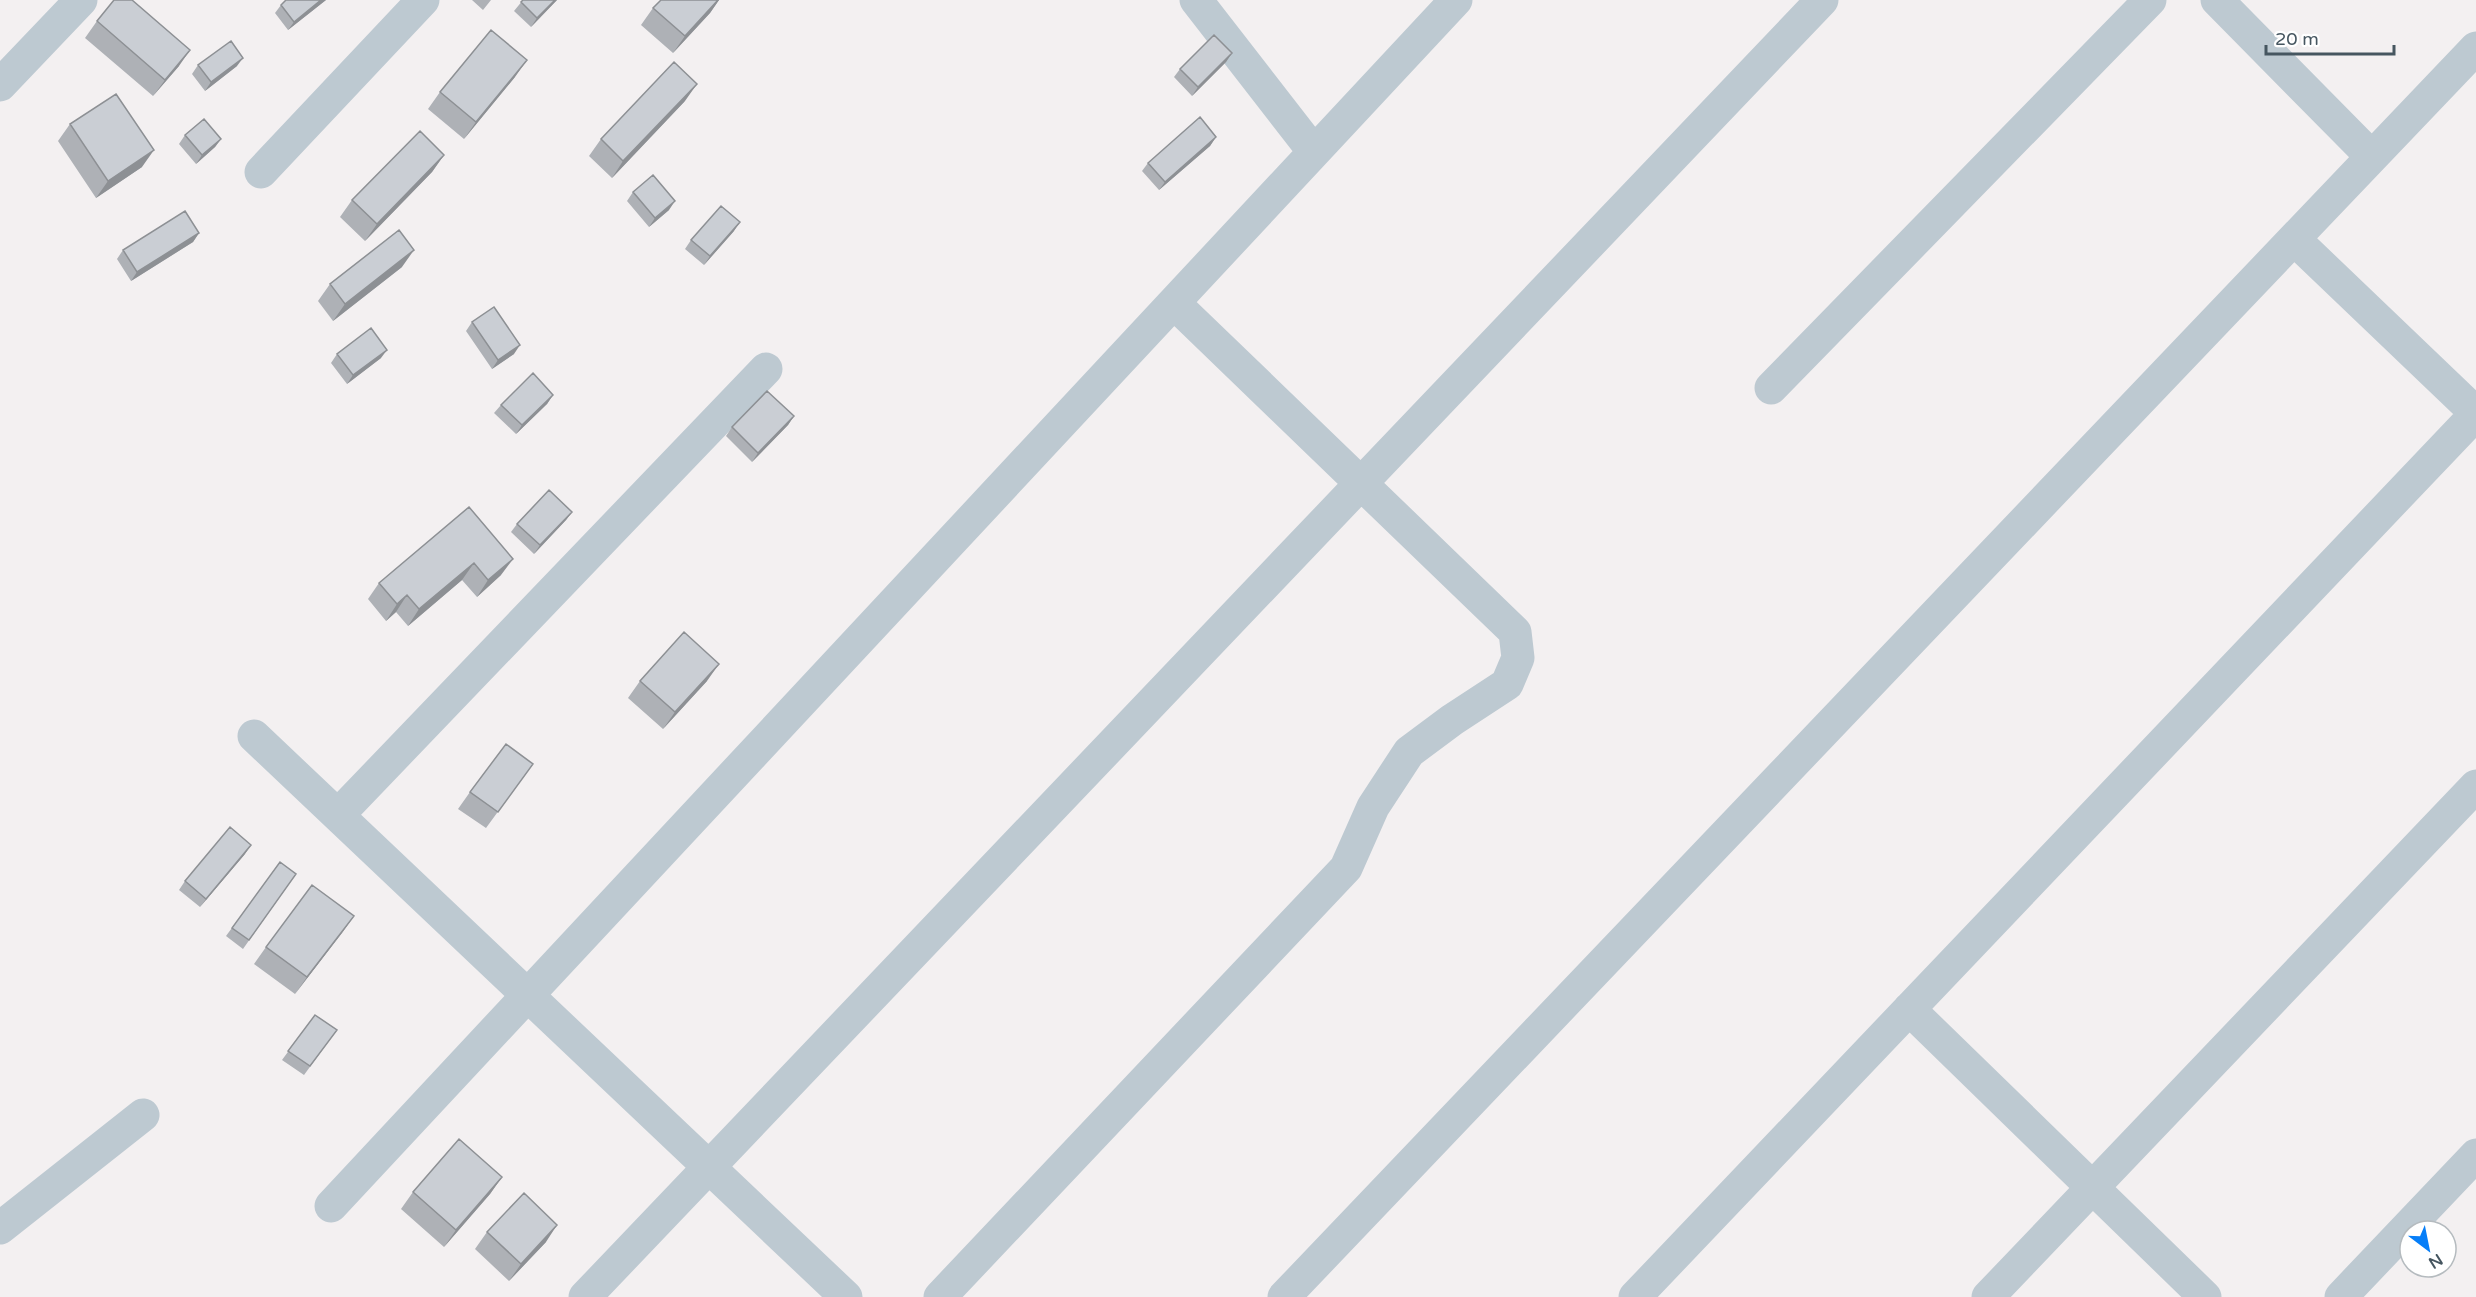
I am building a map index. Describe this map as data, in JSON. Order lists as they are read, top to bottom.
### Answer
{
  "scale_bar": "20 m",
  "north": "bottom right"
}
